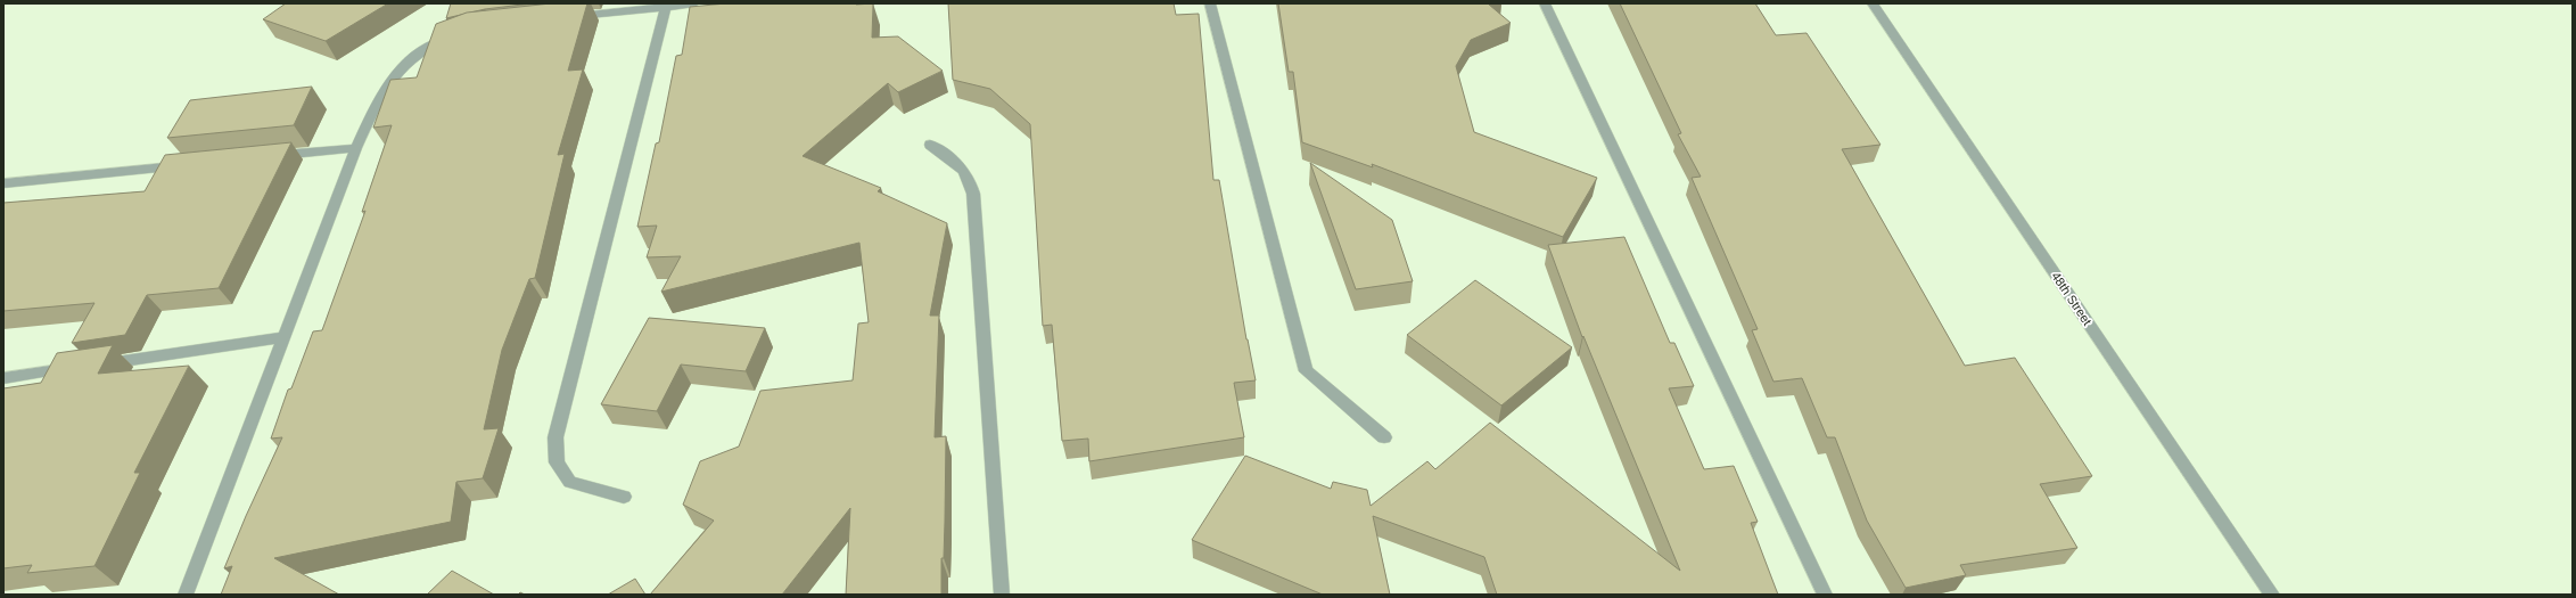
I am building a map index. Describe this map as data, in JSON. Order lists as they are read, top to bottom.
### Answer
{
  "streets": {
    "street": ["48th Street"]
  }
}
